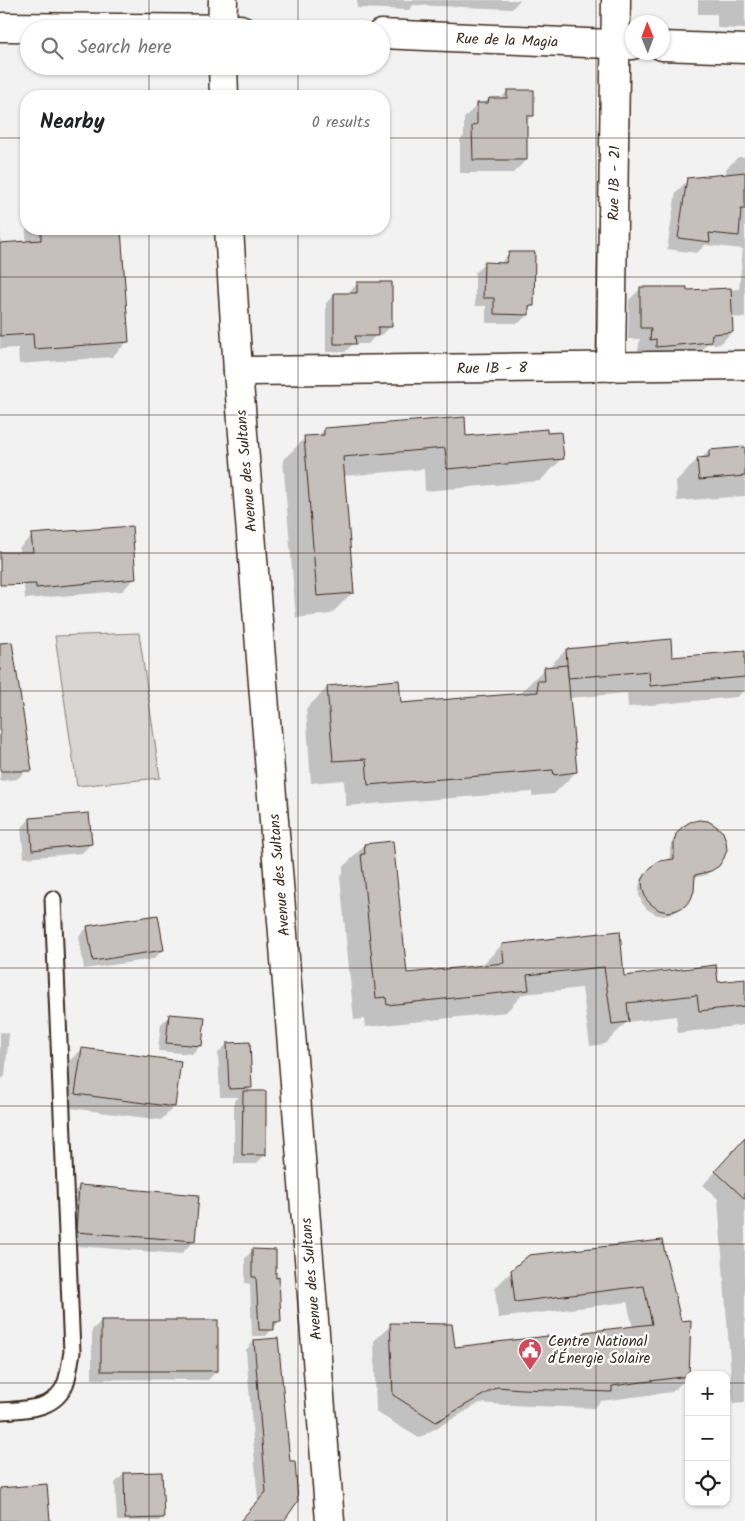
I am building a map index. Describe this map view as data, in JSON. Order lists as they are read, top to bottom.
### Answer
{
  "streets": {
    "street": [
      "Rue de la Magia",
      "Rue IB - 21",
      "Rue IB - 8",
      "Avenue des Sultans"
    ]
  },
  "crossings": [
    ["Rue de la Magia", "Rue IB - 21"],
    ["Rue IB - 21", "Rue IB - 8"],
    ["Rue IB - 8", "Avenue des Sultans"]
  ],
  "places": {
    "public building": ["Centre National d'Énergie Solaire"]
  },
  "north": "top",
  "page": {
    "search": "Search here",
    "heading": ["Nearby", "0 results"],
    "map_buttons": ["+", "−"]
  }
}
